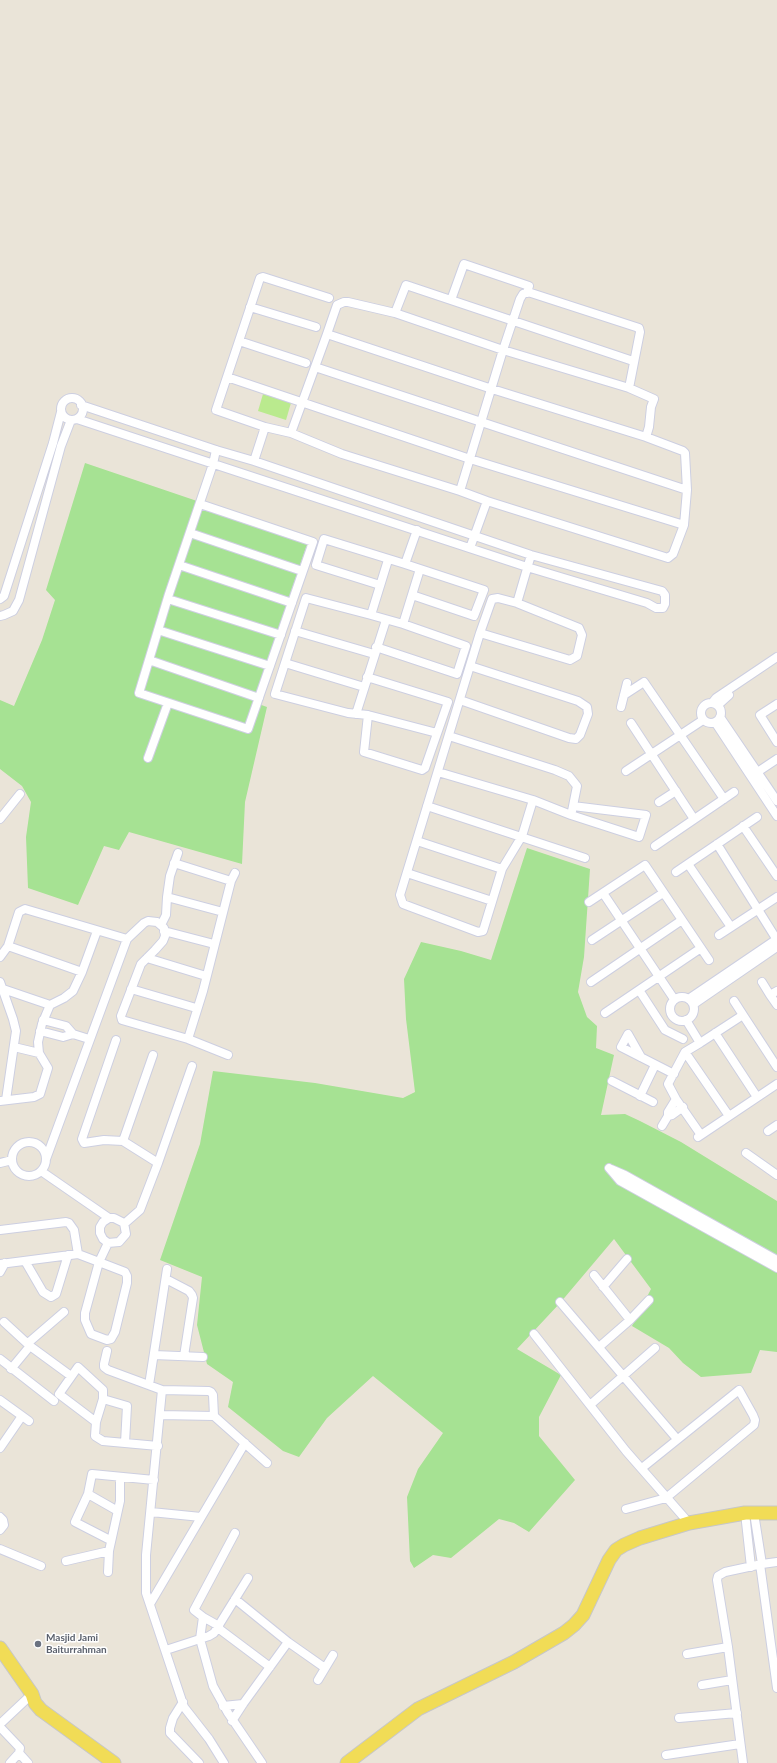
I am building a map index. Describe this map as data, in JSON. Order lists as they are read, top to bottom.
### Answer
{
  "places": ["Masjid Jami Baiturrahman"]
}
